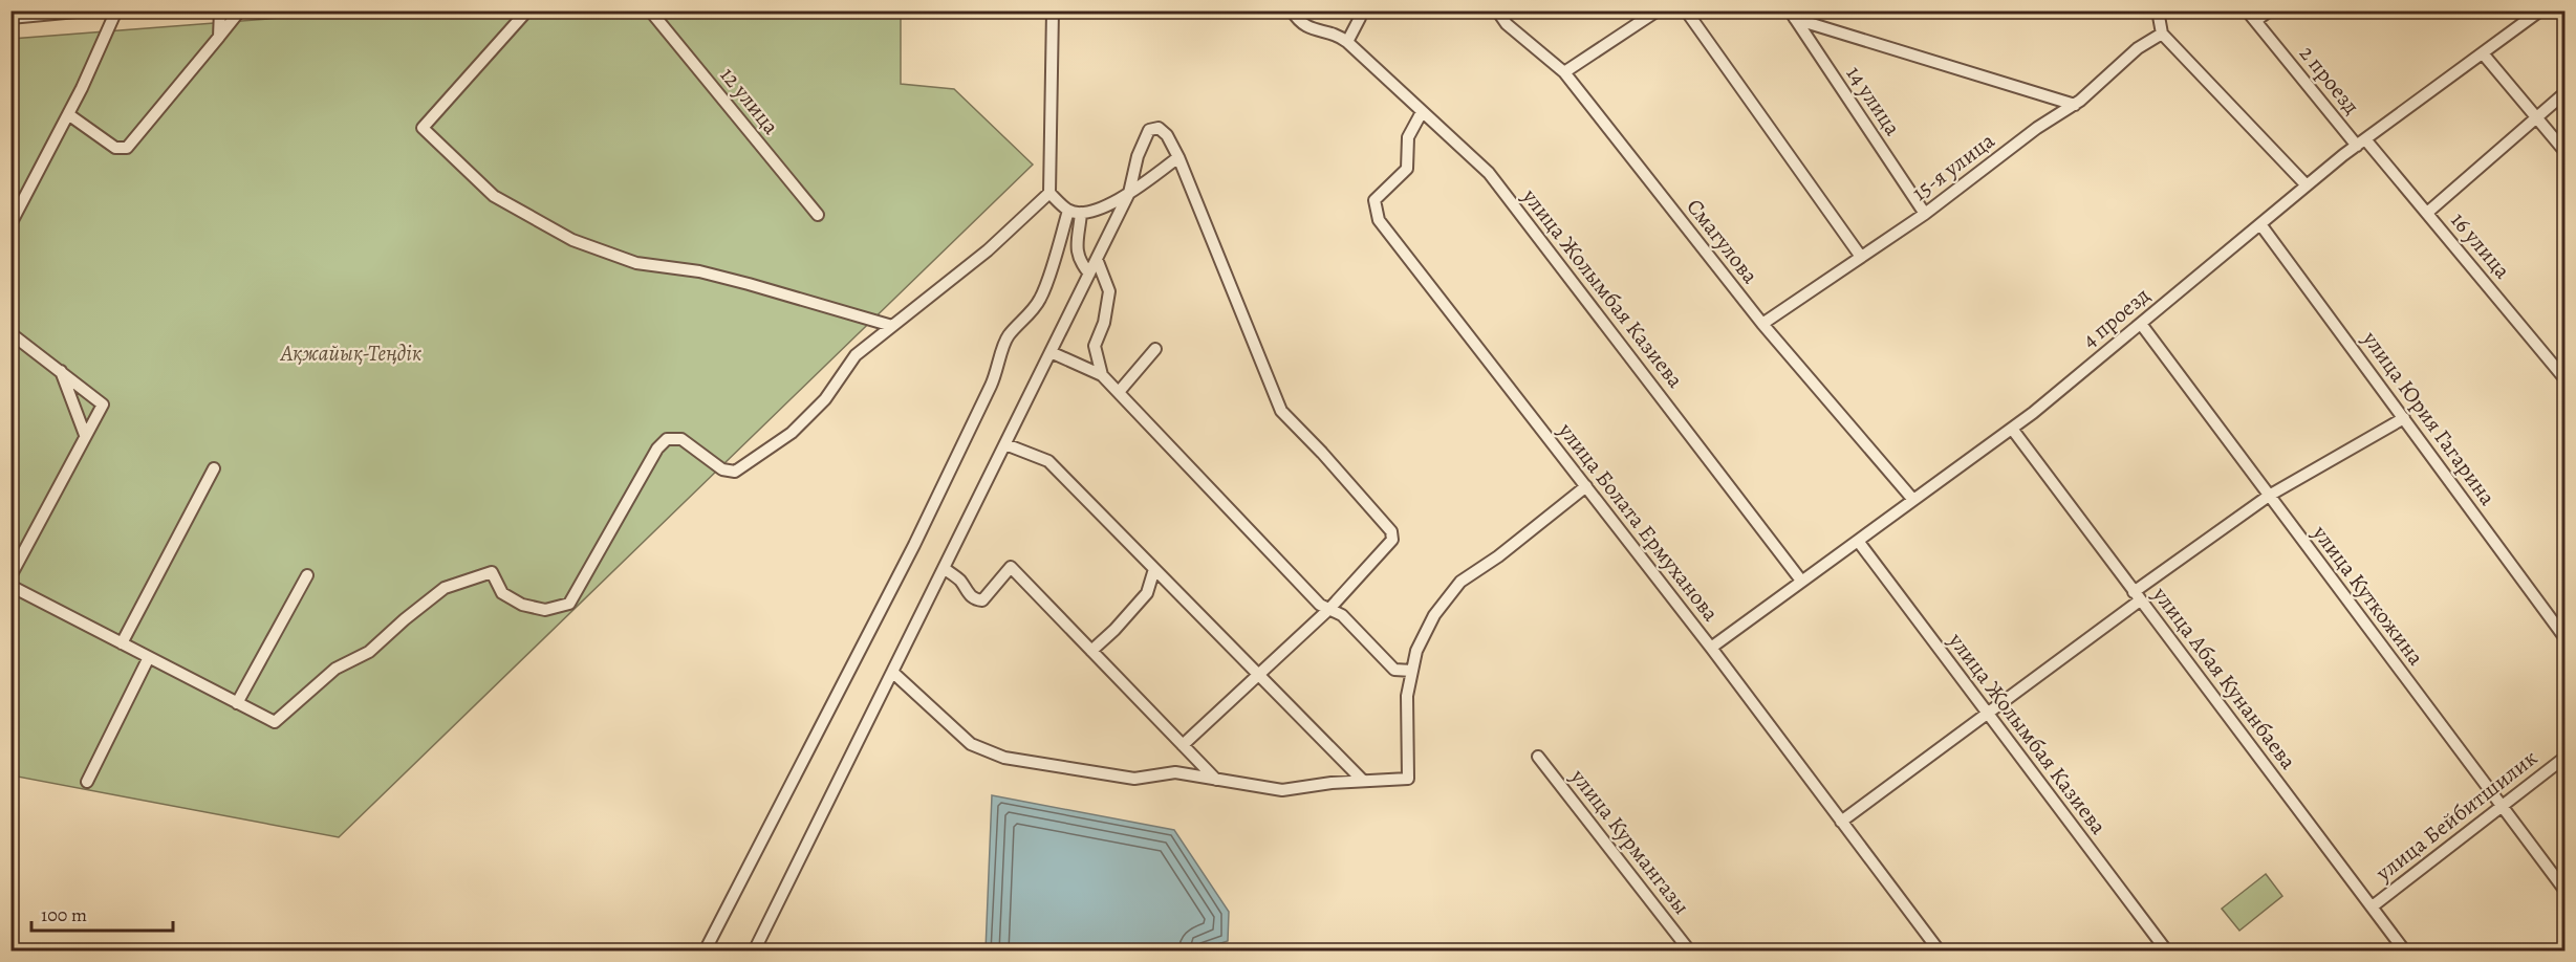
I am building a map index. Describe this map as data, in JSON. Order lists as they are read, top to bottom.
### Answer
{
  "streets": {
    "street": [
      "2 проезд",
      "12 улица",
      "14 улица",
      "15-я улица",
      "Смагулова",
      "16 улица",
      "улица Жолымбая Казиева",
      "4 проезд",
      "улица Юрия Гагарина",
      "улица Болата Ермуханова",
      "улица Куткожина",
      "улица Абая Кунанбаева",
      "улица Бейбитшилик",
      "улица Курмангазы"
    ]
  },
  "crossings": [
    ["2 проезд", "16 улица"],
    ["2 проезд", "4 проезд"],
    ["14 улица", "15-я улица"],
    ["15-я улица", "Смагулова"],
    ["Смагулова", "4 проезд"],
    ["16 улица", "4 проезд"],
    ["улица Жолымбая Казиева", "4 проезд"],
    ["улица Жолымбая Казиева", "улица Болата Ермуханова"],
    ["4 проезд", "улица Юрия Гагарина"],
    ["4 проезд", "улица Болата Ермуханова"],
    ["4 проезд", "улица Куткожина"],
    ["4 проезд", "улица Абая Кунанбаева"],
    ["улица Куткожина", "улица Бейбитшилик"],
    ["улица Абая Кунанбаева", "улица Бейбитшилик"]
  ],
  "parks": ["Ақжайық-Теңдік"],
  "scale_bar": "100 m"
}
